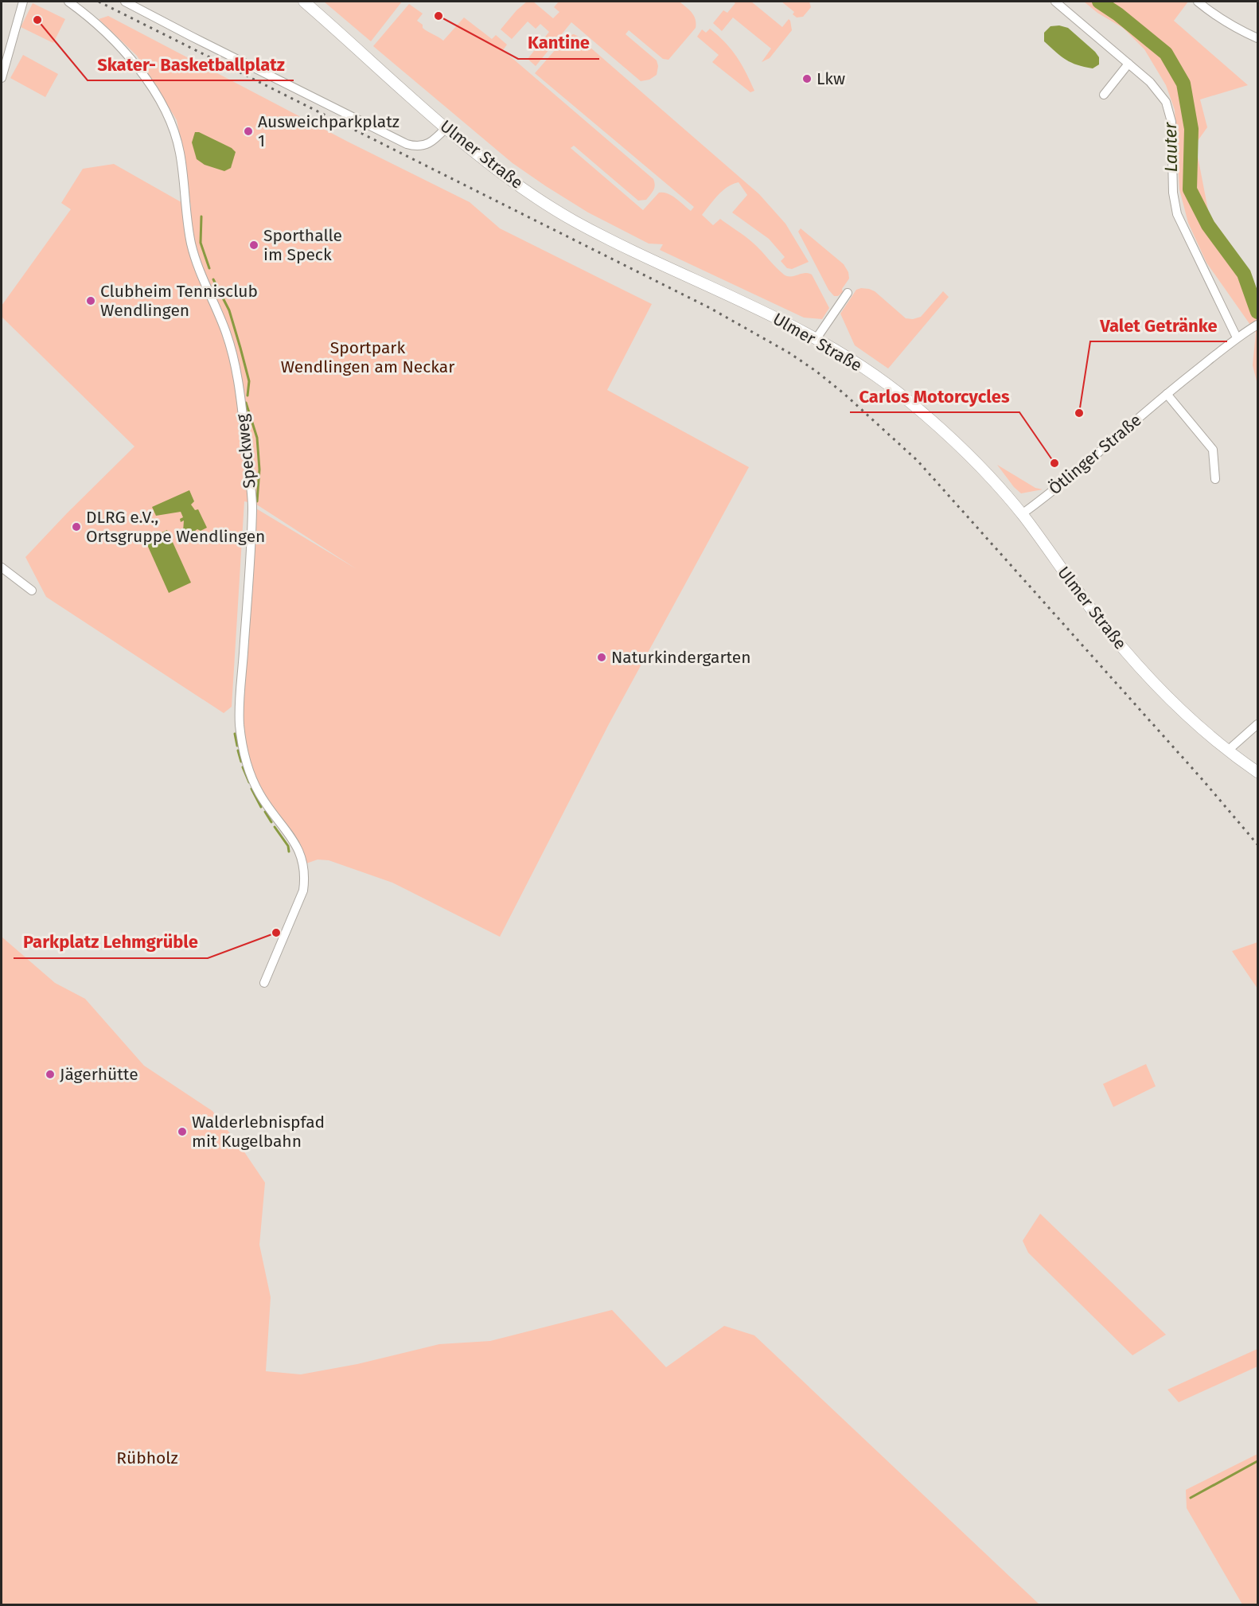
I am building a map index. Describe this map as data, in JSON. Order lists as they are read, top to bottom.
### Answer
{
  "streets": {
    "main road": ["Ulmer Straße"],
    "street": ["Speckweg", "Ötlinger Straße"]
  },
  "crossings": [
    ["Ulmer Straße", "Ötlinger Straße"]
  ],
  "water": ["Lauter"],
  "parks": ["Sportpark Wendlingen am Neckar", "Rübholz"],
  "places": [
    "Kantine",
    "Skater- Basketballplatz",
    "Lkw",
    "Ausweichparkplatz 1",
    "Sporthalle im Speck",
    "Clubheim Tennisclub Wendlingen",
    "Valet Getränke",
    "Carlos Motorcycles",
    "DLRG e.V., Ortsgruppe Wendlingen",
    "Naturkindergarten",
    "Parkplatz Lehmgrüble",
    "Jägerhütte",
    "Walderlebnispfad mit Kugelbahn"
  ]
}
